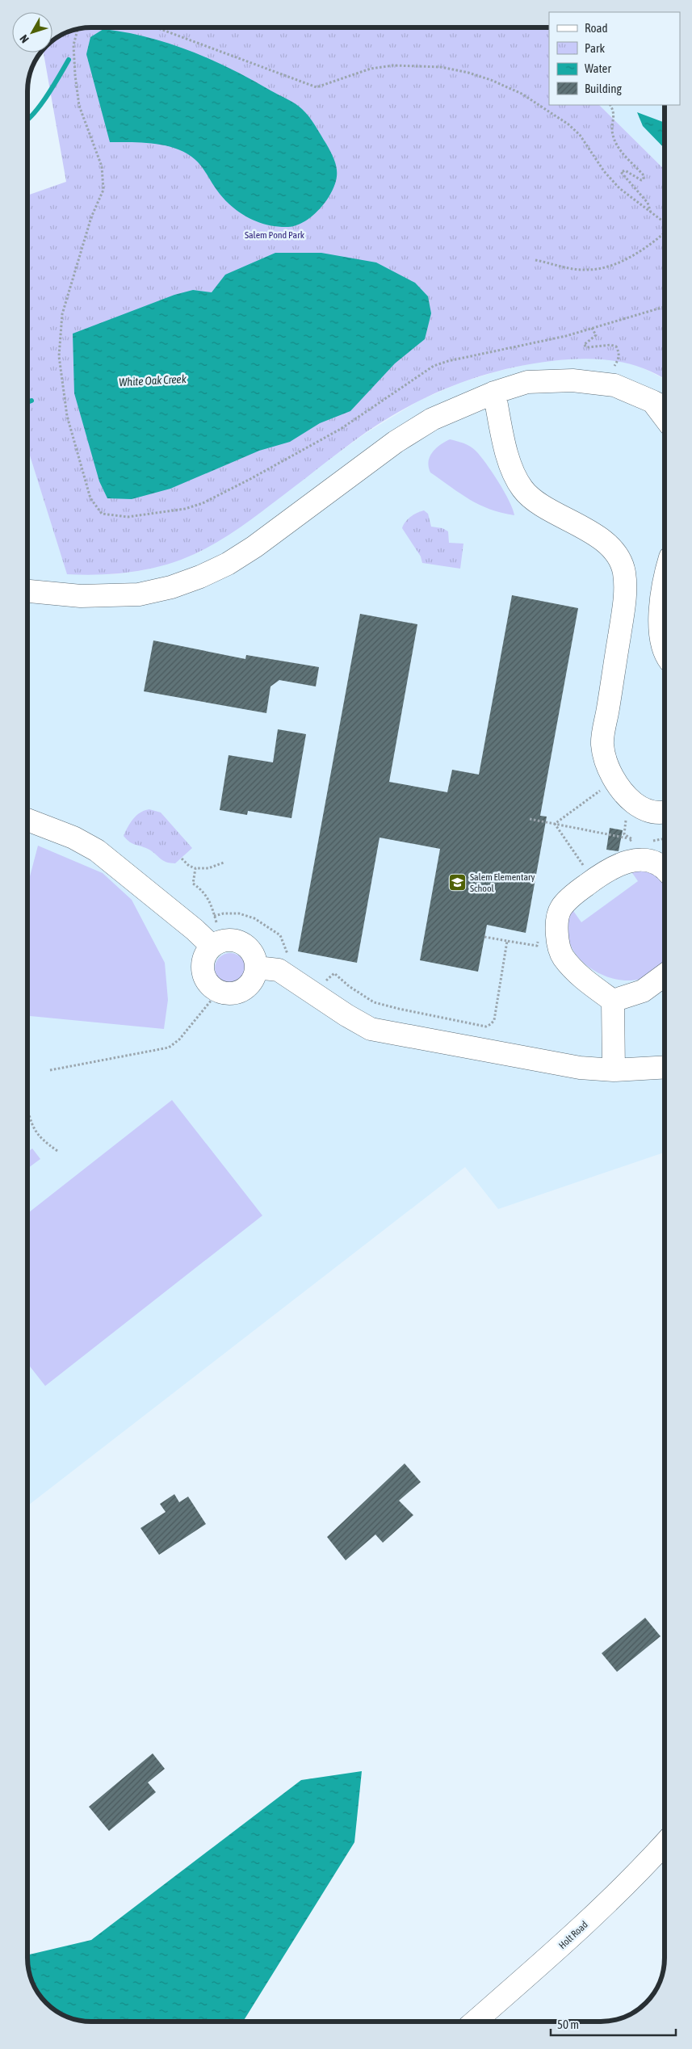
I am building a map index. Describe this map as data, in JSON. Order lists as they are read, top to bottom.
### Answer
{
  "streets": {
    "street": ["Holt Road"]
  },
  "water": ["White Oak Creek"],
  "parks": ["Salem Pond Park"],
  "places": {
    "school or university": ["Salem Elementary School"]
  },
  "legend": [
    "Road",
    "Park",
    "Water",
    "Building"
  ],
  "scale_bar": "50 m",
  "north": "bottom left"
}
